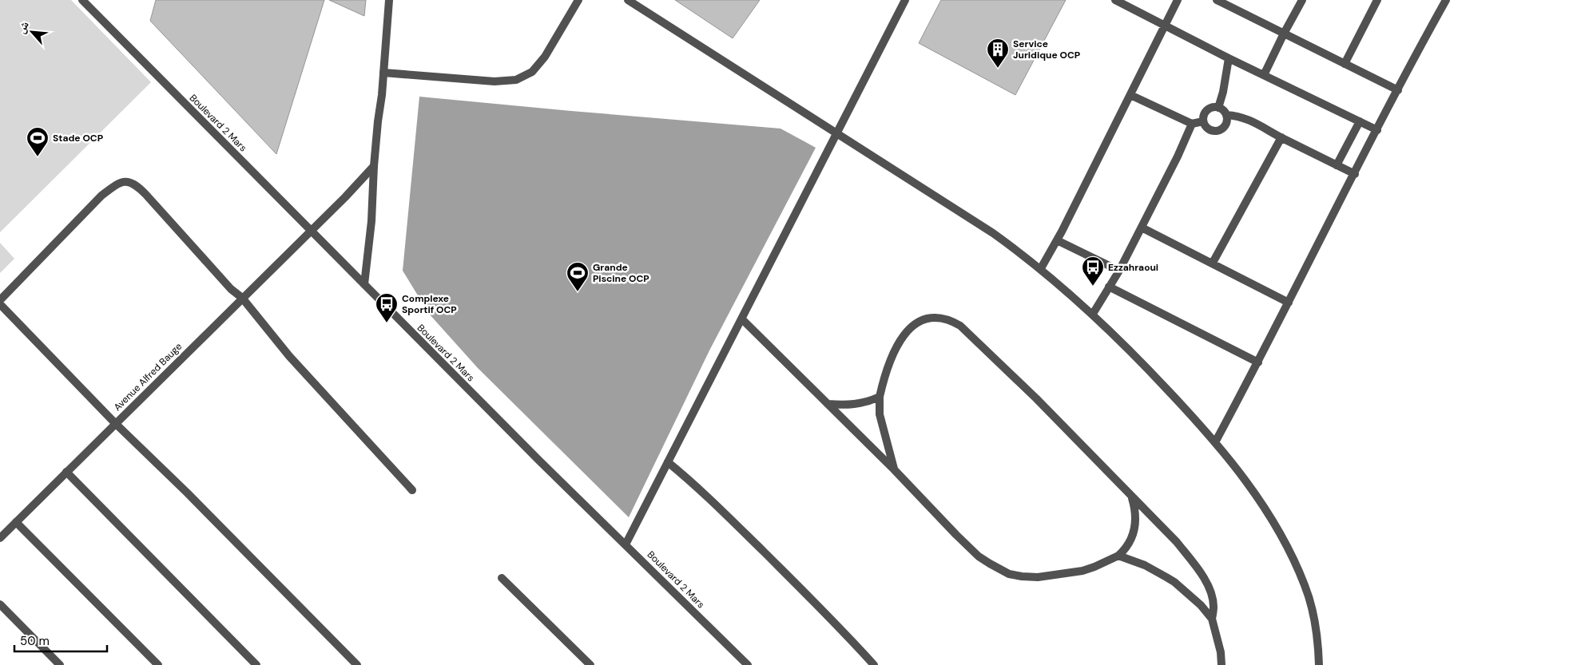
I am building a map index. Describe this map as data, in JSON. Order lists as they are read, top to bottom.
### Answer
{
  "streets": {
    "street": ["Boulevard 2 Mars", "Avenue Alfred Bauge"]
  },
  "crossings": [
    ["Boulevard 2 Mars", "Avenue Alfred Bauge"]
  ],
  "places": {
    "building": ["Service Juridique OCP"],
    "sports": ["Stade OCP", "Grande Piscine OCP"],
    "bus stop": ["Ezzahraoui", "Complexe Sportif OCP"]
  },
  "scale_bar": "50 m",
  "north": "top left"
}
